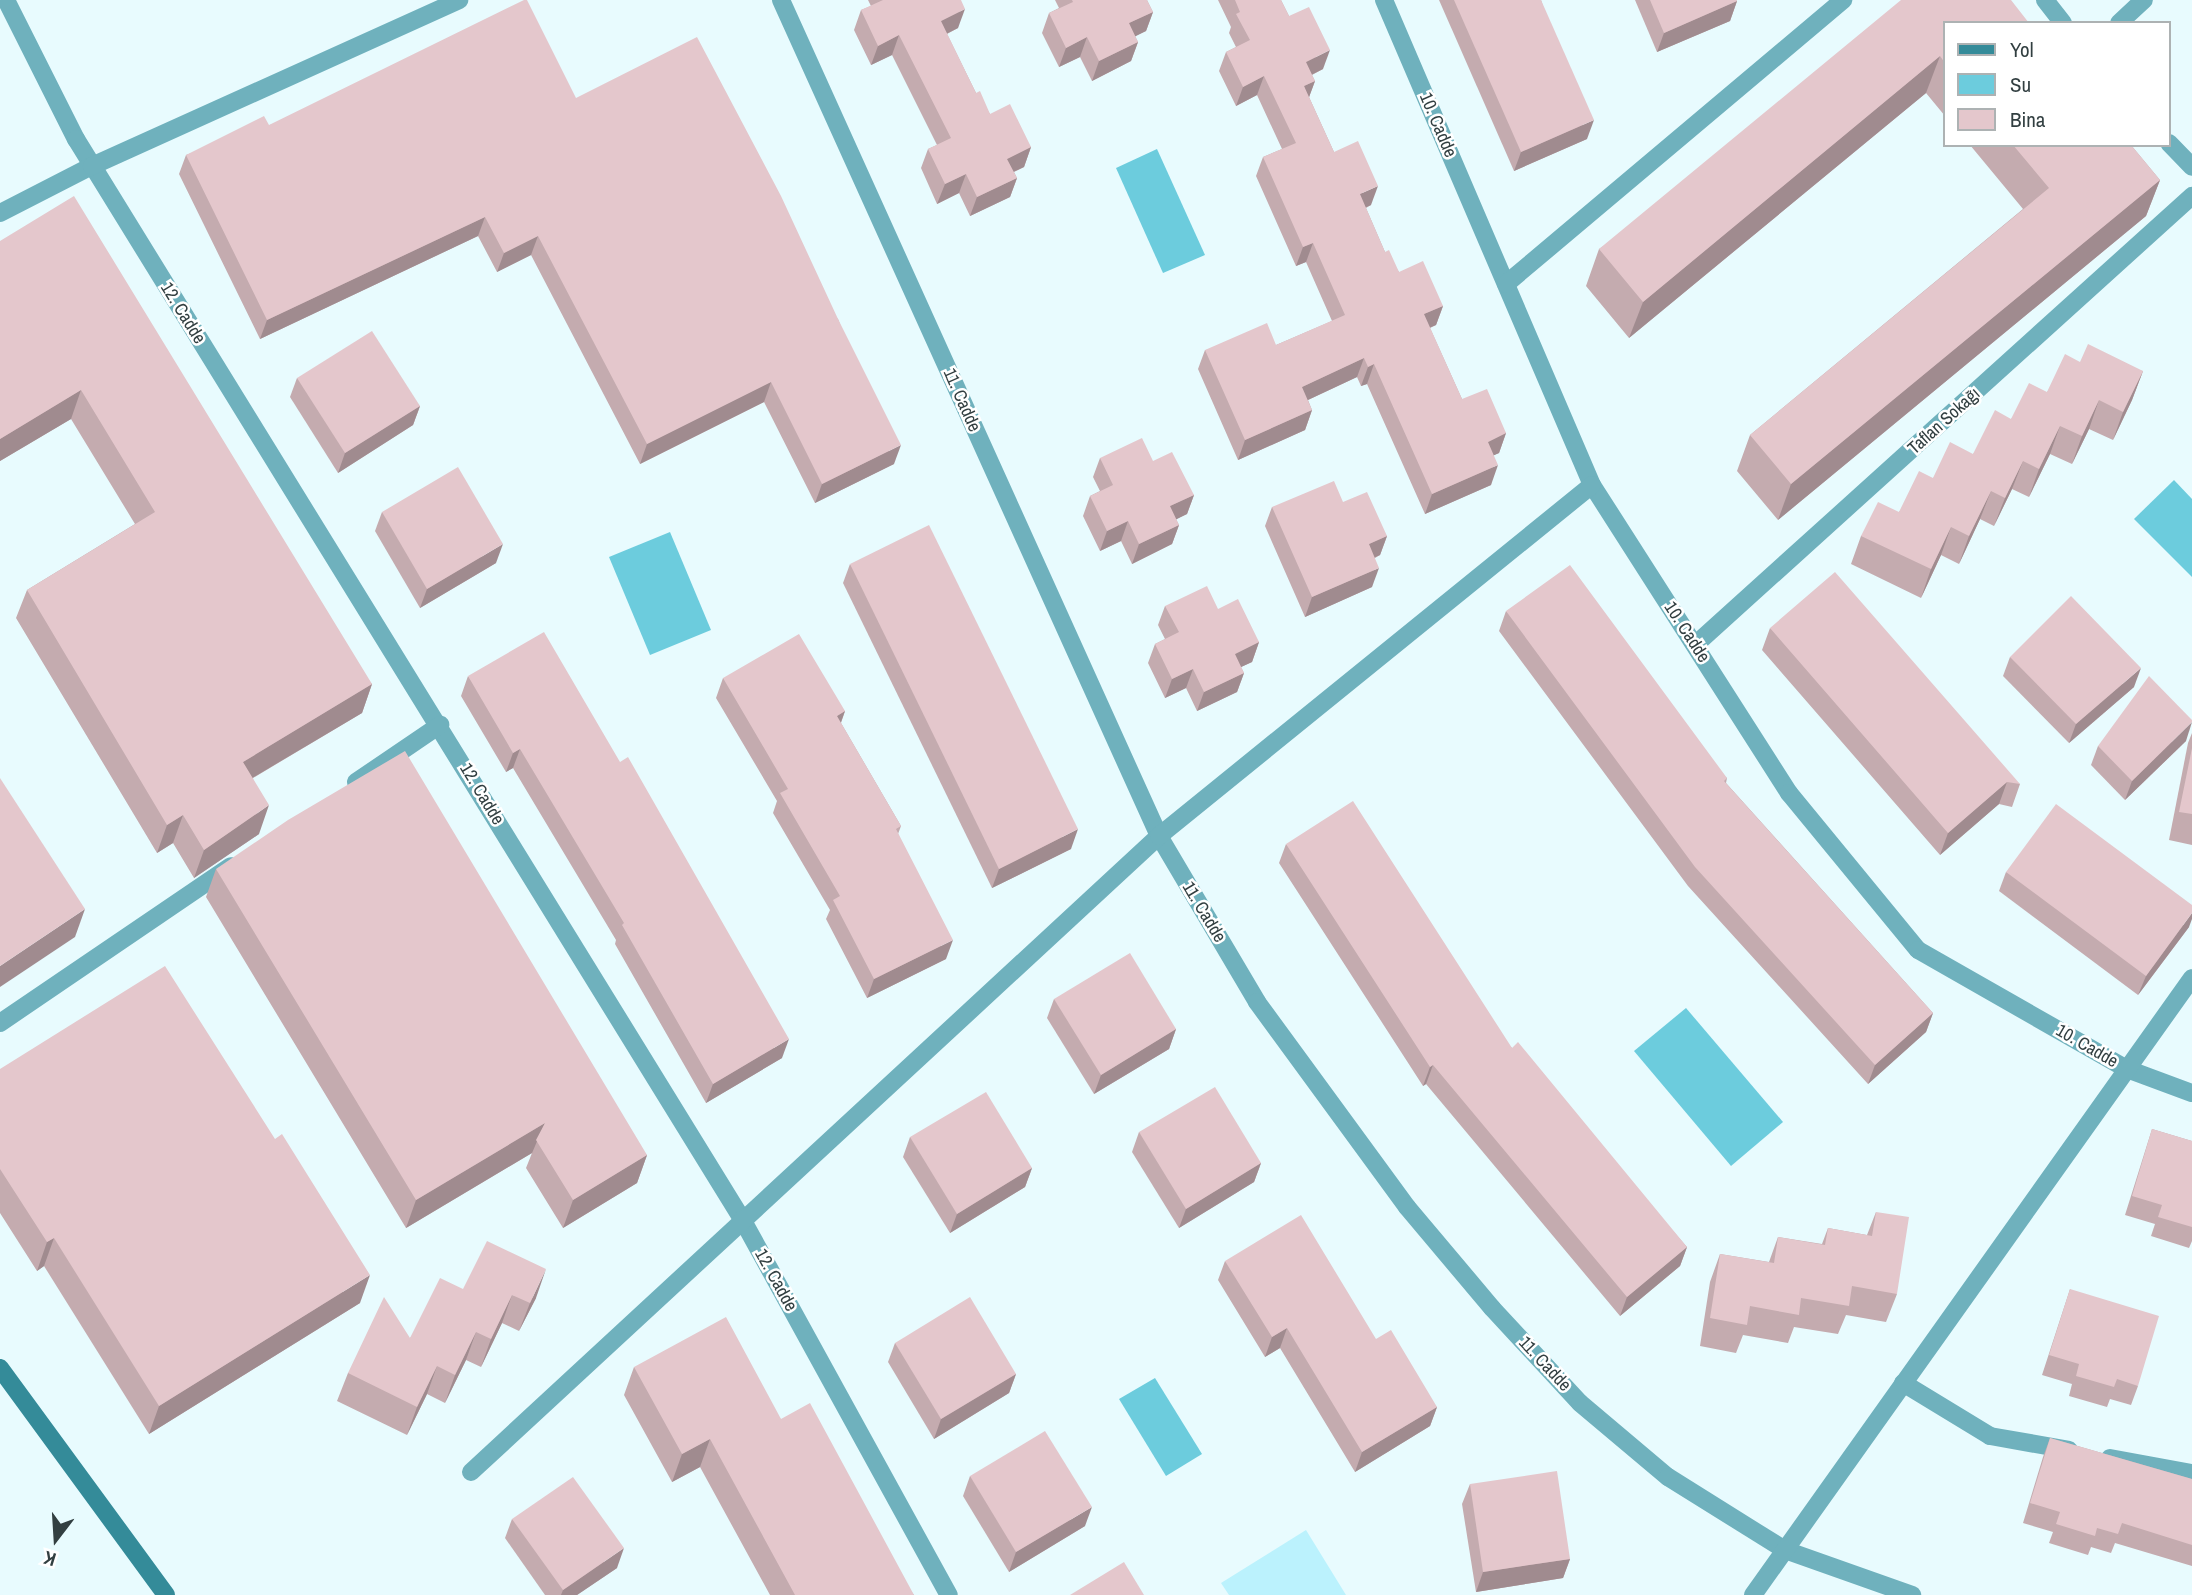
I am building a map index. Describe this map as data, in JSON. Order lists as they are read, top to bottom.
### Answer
{
  "streets": {
    "street": [
      "10. Cadde",
      "12. Cadde",
      "11. Cadde",
      "Taflan Sokağı"
    ]
  },
  "crossings": [
    ["10. Cadde", "Taflan Sokağı"]
  ],
  "legend": ["Yol", "Su", "Bina"],
  "north": "bottom"
}
